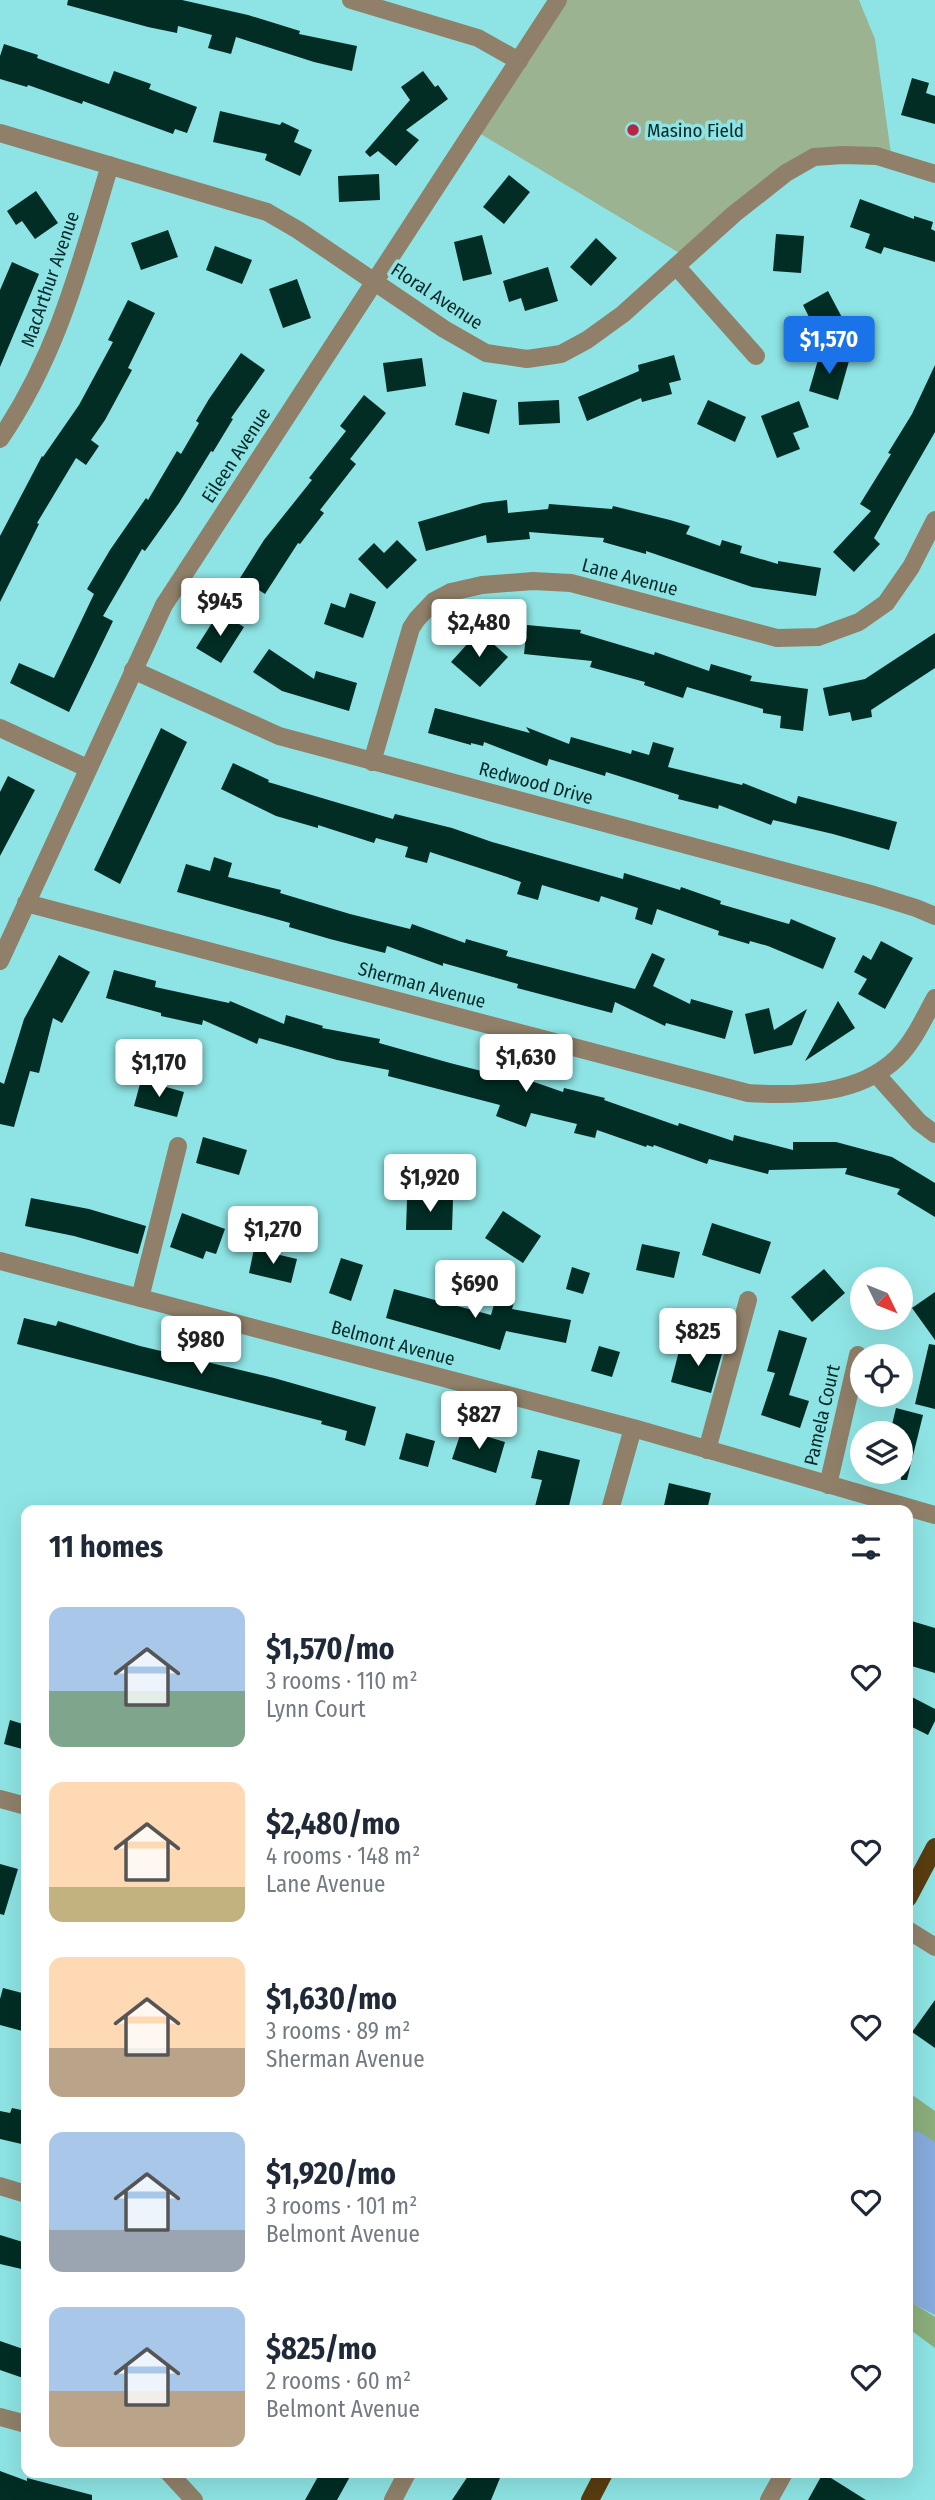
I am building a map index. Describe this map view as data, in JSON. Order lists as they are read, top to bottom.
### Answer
{
  "streets": {
    "street": [
      "MacArthur Avenue",
      "Floral Avenue",
      "Eileen Avenue",
      "Lane Avenue",
      "Redwood Drive",
      "Sherman Avenue",
      "Belmont Avenue",
      "Pamela Court"
    ]
  },
  "crossings": [
    ["MacArthur Avenue", "Floral Avenue"],
    ["Floral Avenue", "Eileen Avenue"],
    ["Eileen Avenue", "Redwood Drive"],
    ["Eileen Avenue", "Sherman Avenue"],
    ["Lane Avenue", "Redwood Drive"],
    ["Belmont Avenue", "Pamela Court"]
  ],
  "places": ["Masino Field"],
  "north": "bottom right",
  "page": {
    "price": [
      "$1,570",
      "$945",
      "$2,480",
      "$1,630",
      "$1,170",
      "$1,920",
      "$1,270",
      "$690",
      "$825",
      "$980",
      "$827"
    ],
    "heading": "11 homes",
    "list": [
      {
        "name": "$1,570/mo",
        "note": "3 rooms · 110 m² · Lynn Court"
      },
      {
        "name": "$2,480/mo",
        "note": "4 rooms · 148 m² · Lane Avenue"
      },
      {
        "name": "$1,630/mo",
        "note": "3 rooms · 89 m² · Sherman Avenue"
      },
      {
        "name": "$1,920/mo",
        "note": "3 rooms · 101 m² · Belmont Avenue"
      },
      {
        "name": "$825/mo",
        "note": "2 rooms · 60 m² · Belmont Avenue"
      }
    ]
  }
}
